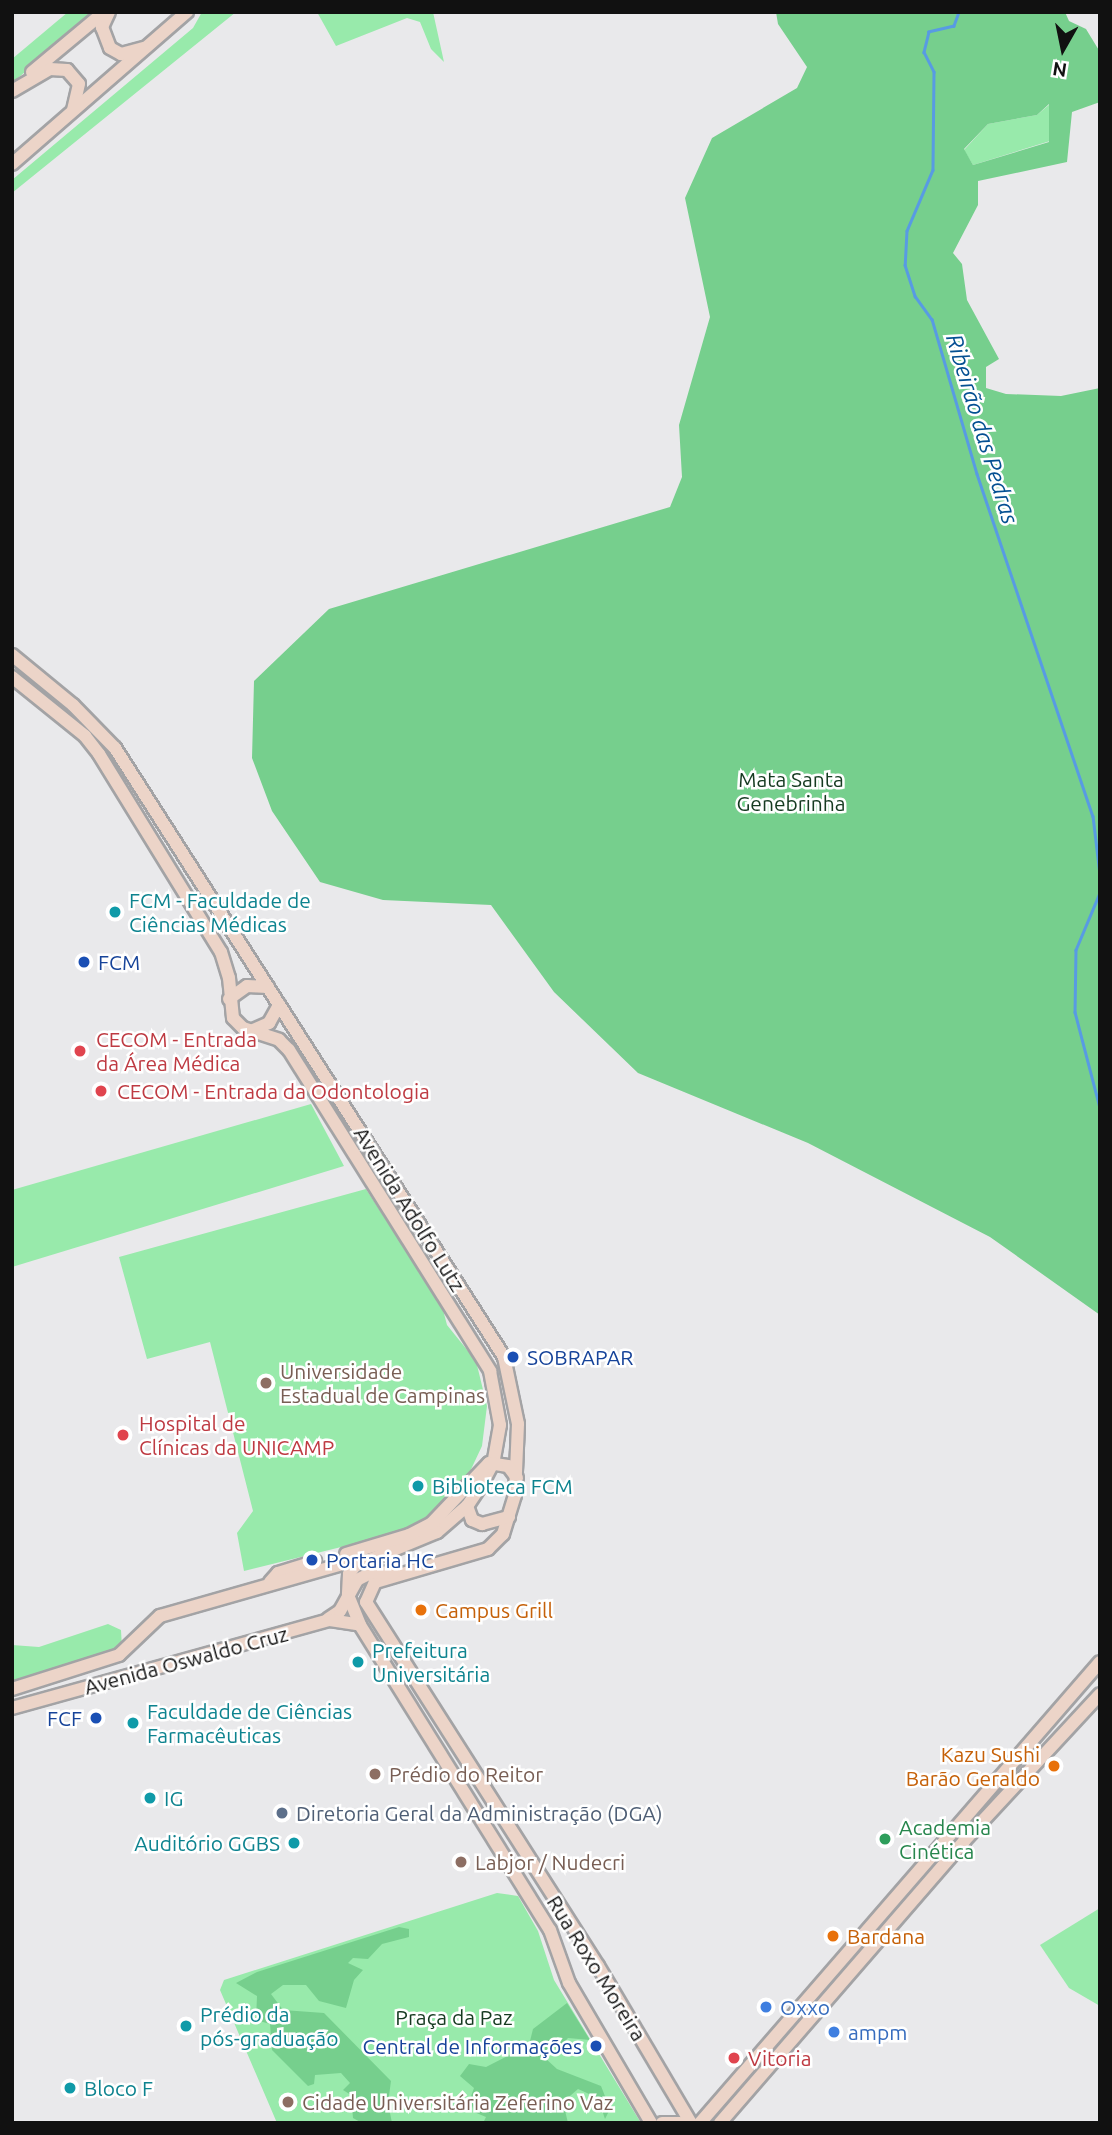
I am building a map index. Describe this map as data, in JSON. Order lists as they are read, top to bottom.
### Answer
{
  "streets": {
    "main road": ["Avenida Adolfo Lutz", "Avenida Oswaldo Cruz", "Rua Roxo Moreira"]
  },
  "crossings": [
    ["Avenida Adolfo Lutz", "Avenida Oswaldo Cruz"],
    ["Avenida Adolfo Lutz", "Rua Roxo Moreira"],
    ["Avenida Oswaldo Cruz", "Rua Roxo Moreira"]
  ],
  "water": ["Ribeirão das Pedras"],
  "parks": ["Mata Santa Genebrinha", "Praça da Paz"],
  "places": [
    "FCM - Faculdade de Ciências Médicas",
    "FCM",
    "CECOM - Entrada da Área Médica",
    "CECOM - Entrada da Odontologia",
    "SOBRAPAR",
    "Universidade Estadual de Campinas",
    "Hospital de Clínicas da UNICAMP",
    "Biblioteca FCM",
    "Portaria HC",
    "Campus Grill",
    "Prefeitura Universitária",
    "FCF",
    "Faculdade de Ciências Farmacêuticas",
    "Kazu Sushi Barão Geraldo",
    "Prédio do Reitor",
    "IG",
    "Diretoria Geral da Administração (DGA)",
    "Academia Cinética",
    "Auditório GGBS",
    "Labjor / Nudecri",
    "Bardana",
    "Oxxo",
    "Prédio da pós-graduação",
    "ampm",
    "Central de Informações",
    "Vitoria",
    "Bloco F",
    "Cidade Universitária Zeferino Vaz"
  ],
  "north": "bottom"
}
